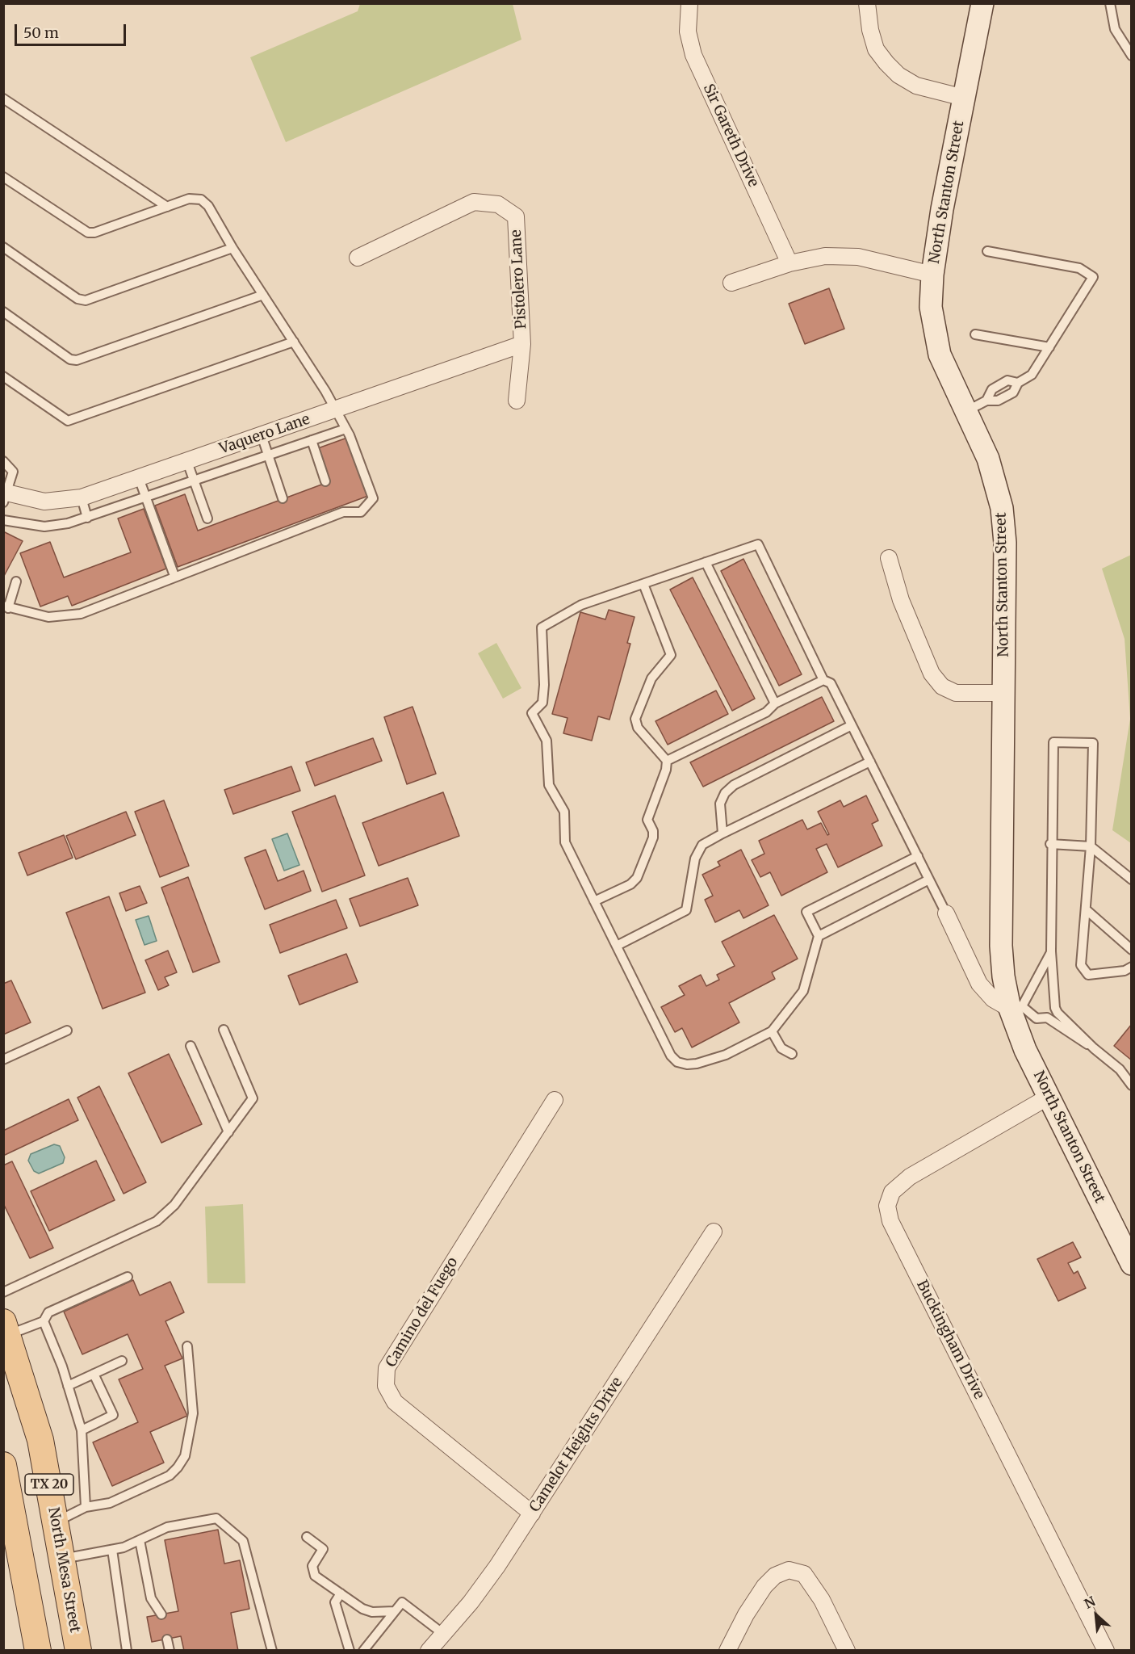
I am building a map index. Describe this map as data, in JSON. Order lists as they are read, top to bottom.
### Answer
{
  "streets": {
    "main road": ["TX 20", "North Mesa Street"],
    "street": [
      "Sir Gareth Drive",
      "North Stanton Street",
      "Pistolero Lane",
      "Vaquero Lane",
      "Camino del Fuego",
      "Buckingham Drive",
      "Camelot Heights Drive"
    ]
  },
  "crossings": [
    ["North Stanton Street", "Buckingham Drive"],
    ["Pistolero Lane", "Vaquero Lane"],
    ["Camino del Fuego", "Camelot Heights Drive"]
  ],
  "scale_bar": "50 m",
  "north": "top left"
}
